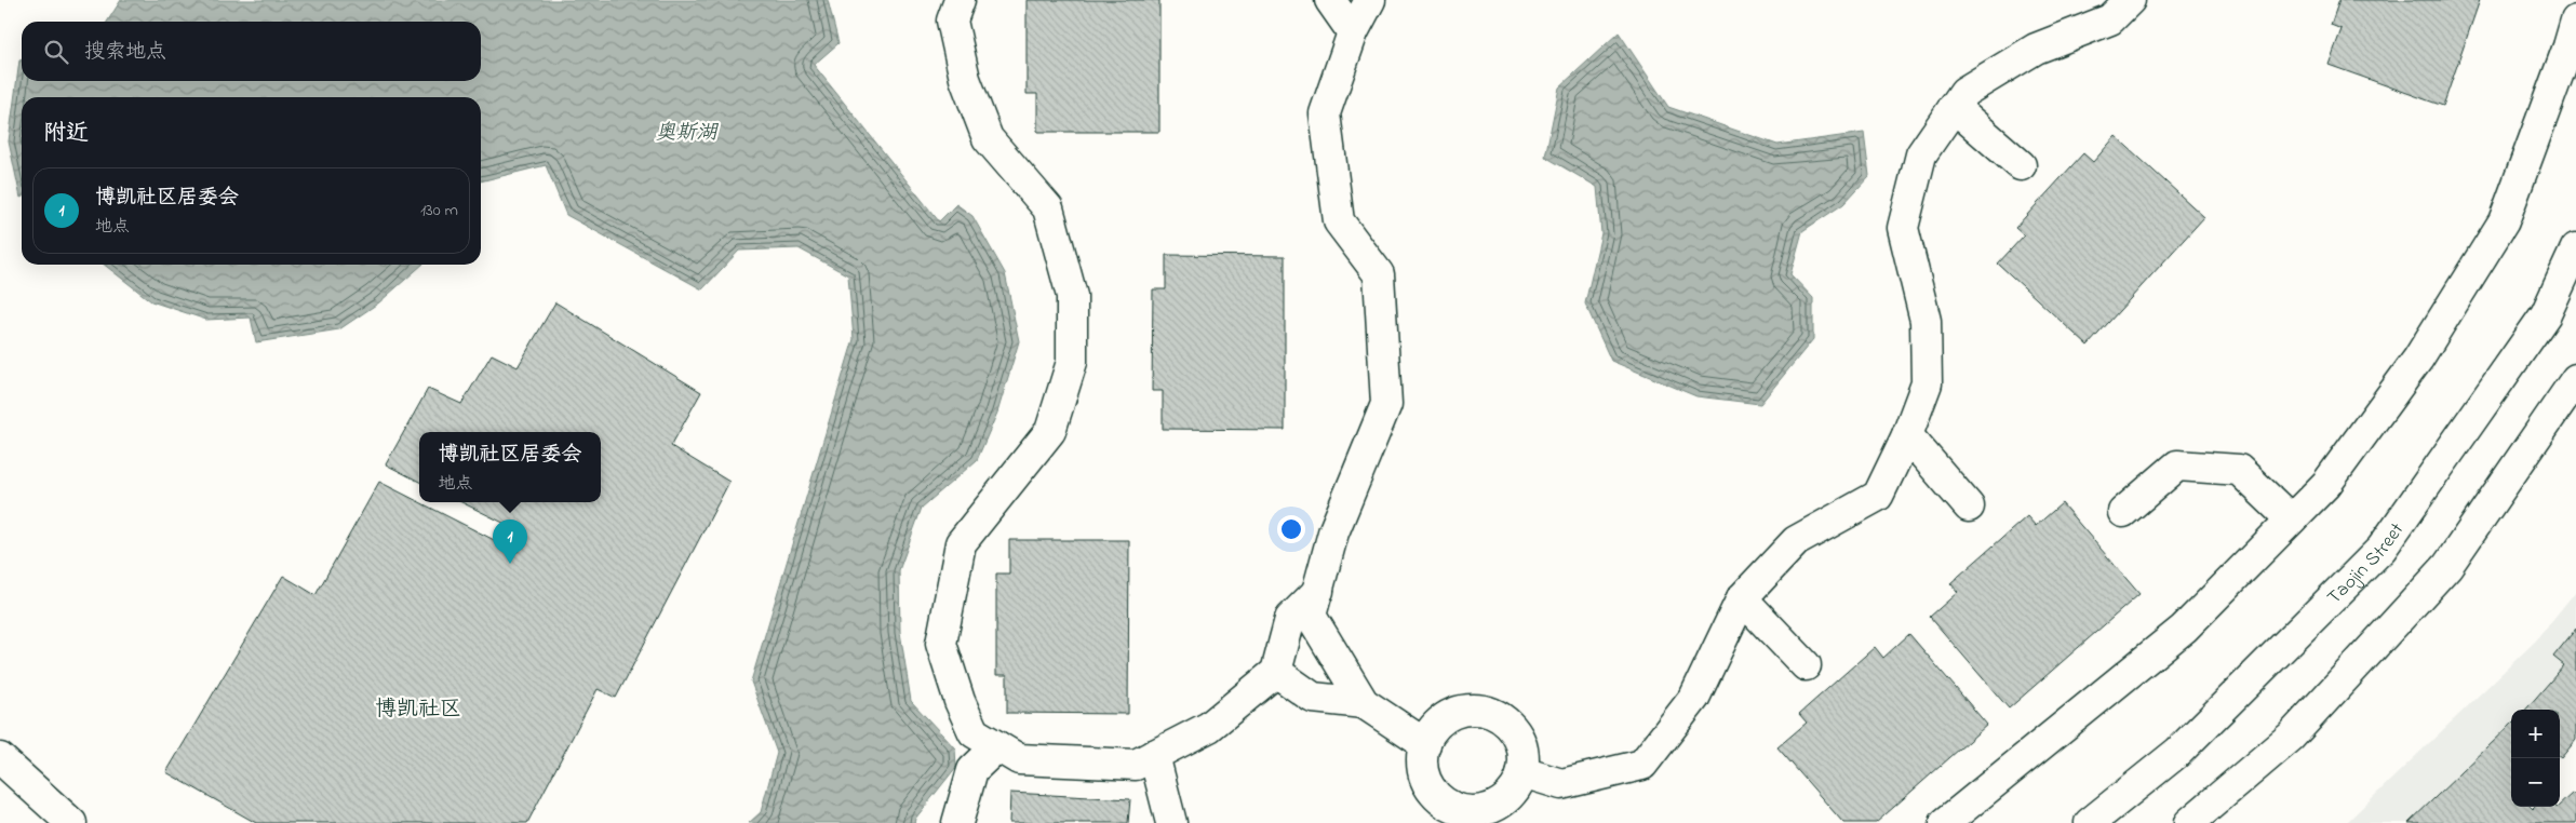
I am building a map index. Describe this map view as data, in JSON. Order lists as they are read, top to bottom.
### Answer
{
  "streets": {
    "street": ["Taojin Street"]
  },
  "districts": ["博凯社区"],
  "water": ["奥斯湖"],
  "page": {
    "search": "搜索地点",
    "heading": "附近",
    "list": [
      {
        "mark": "1",
        "name": "博凯社区居委会",
        "note": "地点",
        "value": "130 m"
      }
    ],
    "popup": ["博凯社区居委会", "地点"],
    "pins": "1",
    "map_buttons": ["+", "−"]
  }
}
